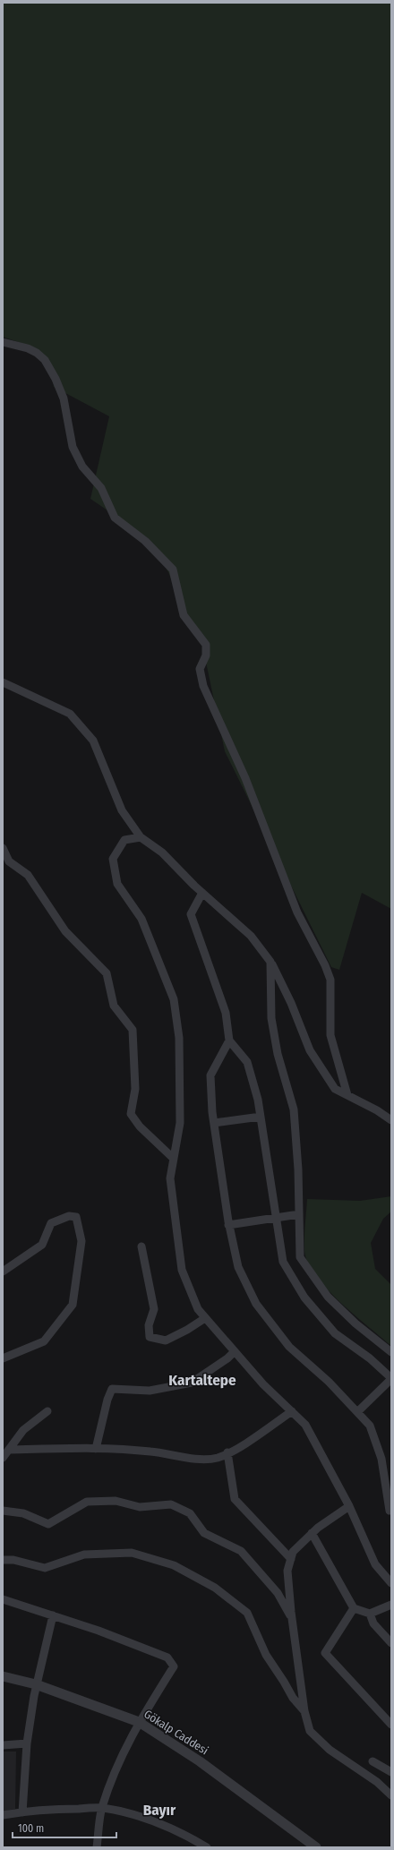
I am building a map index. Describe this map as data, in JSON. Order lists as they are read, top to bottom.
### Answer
{
  "streets": {
    "street": ["Gökalp Caddesi"]
  },
  "districts": ["Kartaltepe", "Bayır"],
  "scale_bar": "100 m"
}
